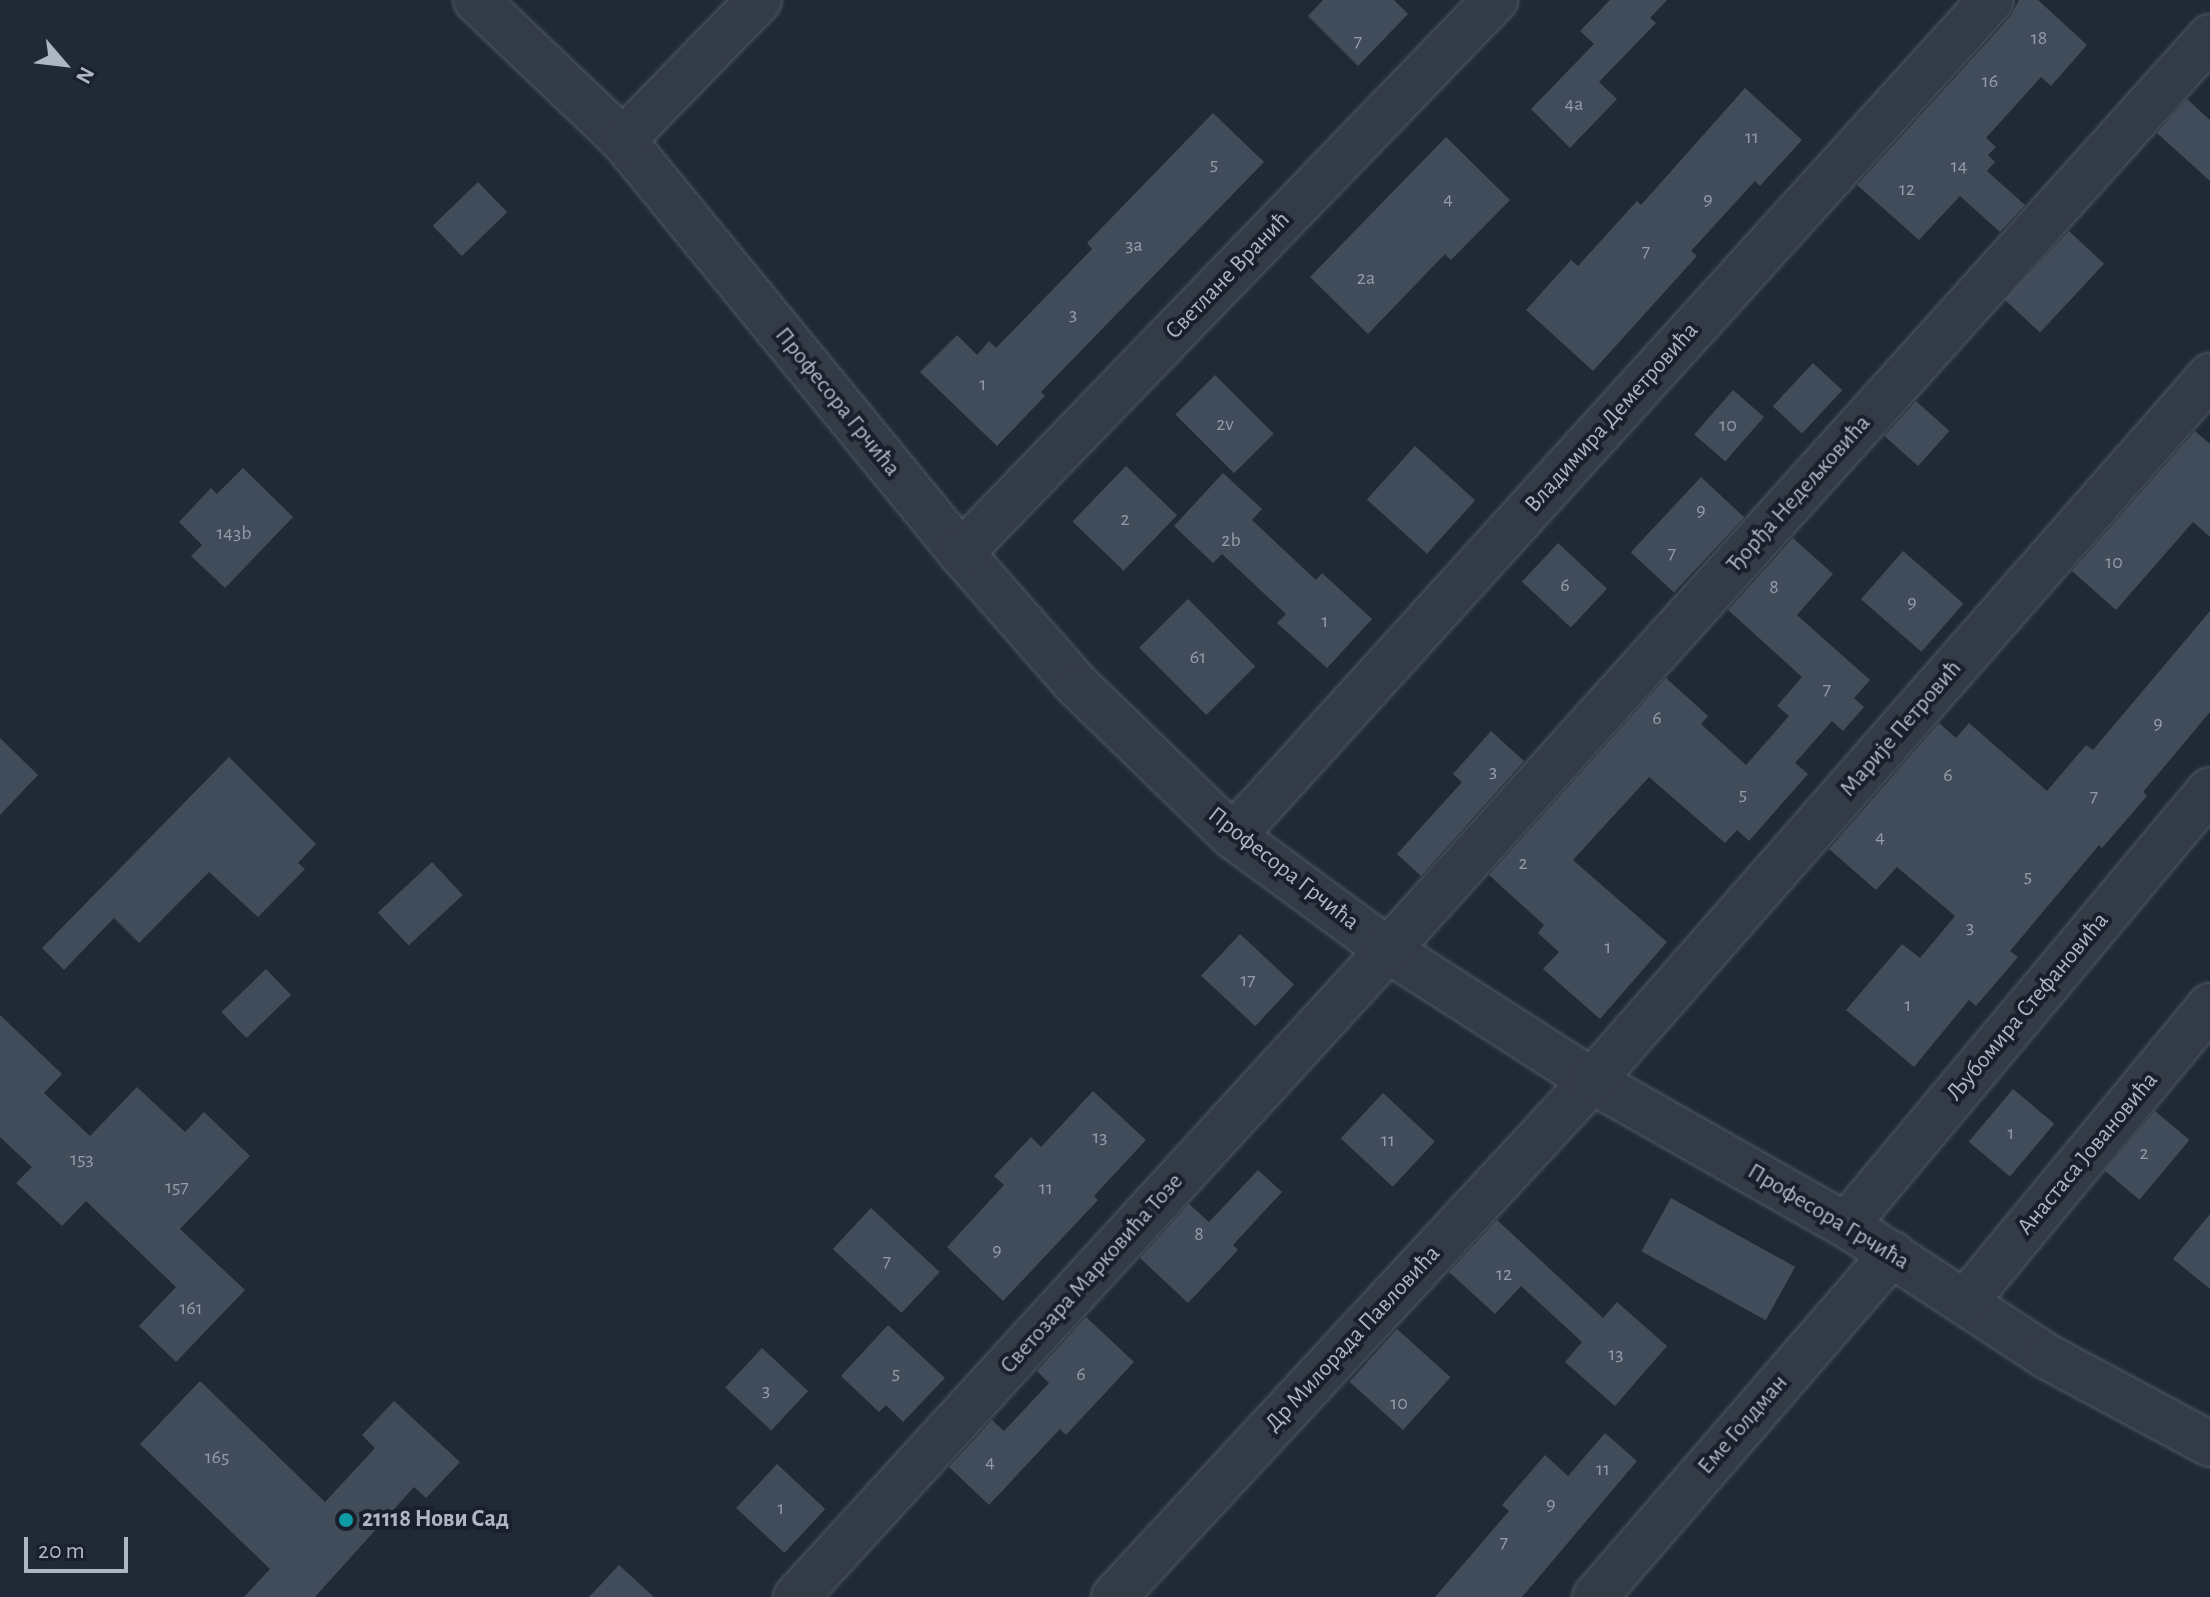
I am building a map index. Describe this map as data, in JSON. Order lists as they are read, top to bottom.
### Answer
{
  "streets": {
    "street": [
      "Светлане Вранић",
      "Професора Грчића",
      "Владимира Деметровића",
      "Ђорђа Недељковића",
      "Марије Петровић",
      "Љубомира Стефановића",
      "Анастаса Јовановића",
      "Светозара Марковића Тозе",
      "Др Милорада Павловића",
      "Еме Голдман"
    ]
  },
  "crossings": [
    ["Светлане Вранић", "Професора Грчића"],
    ["Професора Грчића", "Владимира Деметровића"],
    ["Професора Грчића", "Ђорђа Недељковића"],
    ["Професора Грчића", "Марије Петровић"],
    ["Професора Грчића", "Љубомира Стефановића"],
    ["Професора Грчића", "Анастаса Јовановића"],
    ["Професора Грчића", "Светозара Марковића Тозе"],
    ["Професора Грчића", "Др Милорада Павловића"],
    ["Професора Грчића", "Еме Голдман"],
    ["Ђорђа Недељковића", "Светозара Марковића Тозе"],
    ["Марије Петровић", "Др Милорада Павловића"]
  ],
  "places": ["21118 Нови Сад"],
  "house_numbers": [
    "18",
    "7",
    "16",
    "4a",
    "11",
    "5",
    "14",
    "12",
    "4",
    "9",
    "3a",
    "7",
    "2a",
    "3",
    "1",
    "2v",
    "10",
    "9",
    "2",
    "143b",
    "2b",
    "7",
    "10",
    "6",
    "8",
    "9",
    "1",
    "61",
    "7",
    "6",
    "9",
    "3",
    "6",
    "5",
    "7",
    "4",
    "2",
    "5",
    "3",
    "1",
    "17",
    "1",
    "1",
    "13",
    "11",
    "2",
    "153",
    "157",
    "11",
    "8",
    "9",
    "7",
    "12",
    "161",
    "13",
    "5",
    "6",
    "3",
    "10",
    "165",
    "4",
    "11",
    "9",
    "1",
    "7"
  ],
  "scale_bar": "20 m",
  "north": "bottom right"
}
